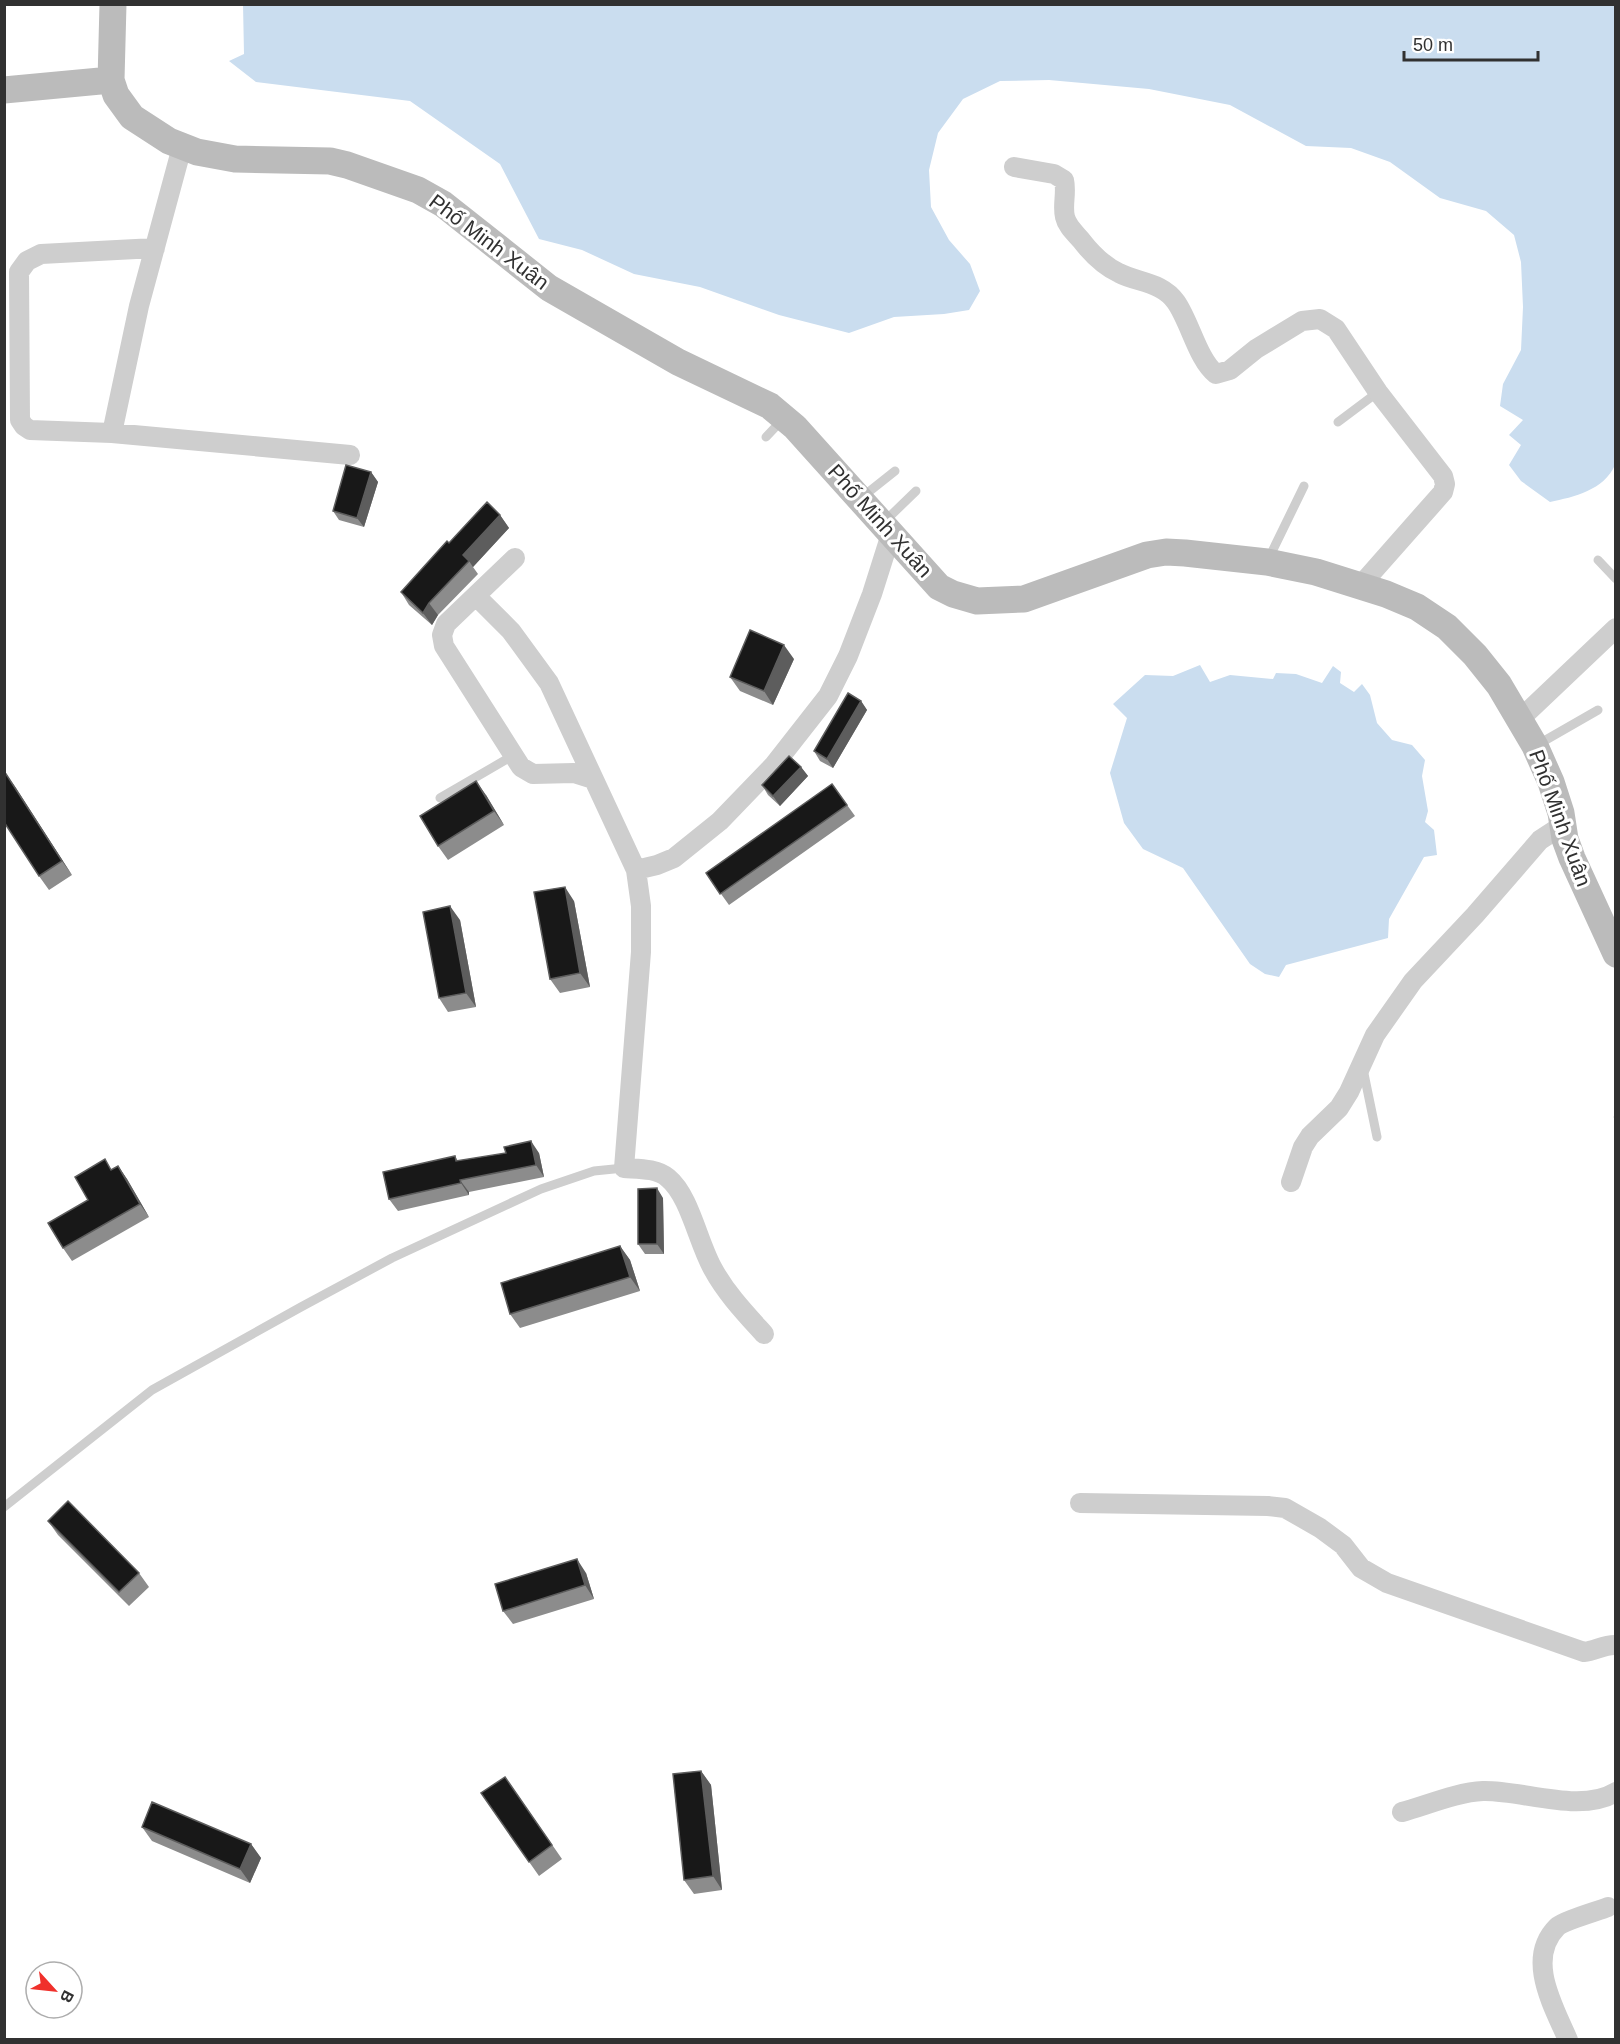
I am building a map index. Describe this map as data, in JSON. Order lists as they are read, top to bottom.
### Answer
{
  "streets": {
    "street": ["Phố Minh Xuân"]
  },
  "scale_bar": "50 m",
  "north": "bottom right"
}
